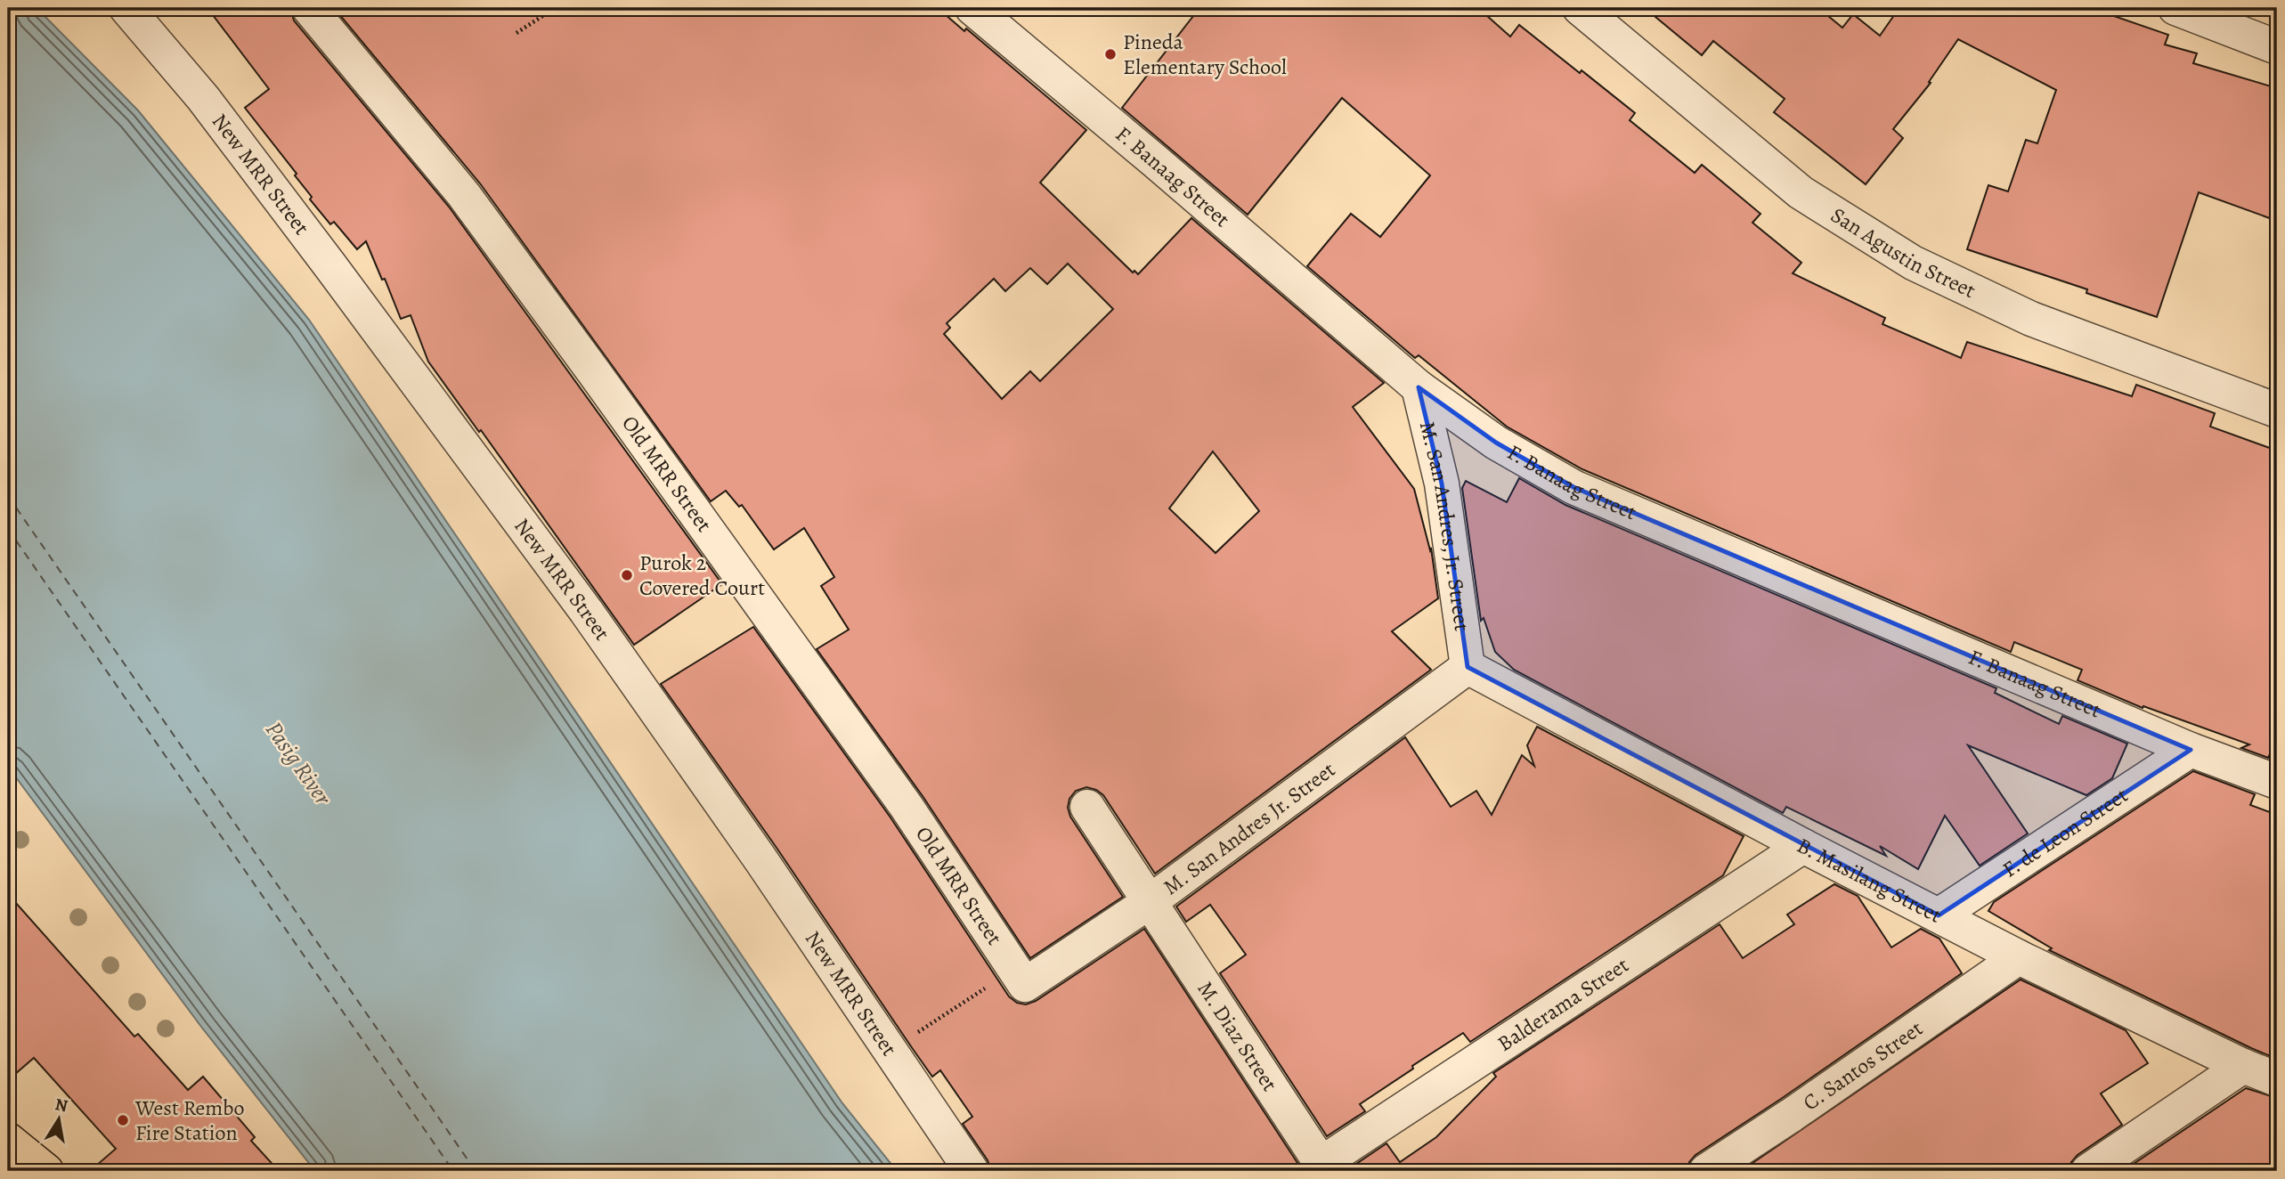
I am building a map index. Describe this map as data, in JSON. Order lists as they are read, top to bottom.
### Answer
{
  "streets": {
    "street": [
      "New MRR Street",
      "F. Banaag Street",
      "San Agustin Street",
      "Old MRR Street",
      "M. San Andres, Jr. Street",
      "M. San Andres Jr. Street",
      "F. de Leon Street",
      "B. Masilang Street",
      "Balderama Street",
      "M. Diaz Street",
      "C. Santos Street"
    ]
  },
  "crossings": [
    ["F. Banaag Street", "M. San Andres, Jr. Street"],
    ["F. Banaag Street", "F. de Leon Street"],
    ["Old MRR Street", "M. San Andres Jr. Street"],
    ["M. San Andres, Jr. Street", "M. San Andres Jr. Street"],
    ["M. San Andres, Jr. Street", "B. Masilang Street"],
    ["M. San Andres Jr. Street", "B. Masilang Street"],
    ["M. San Andres Jr. Street", "M. Diaz Street"],
    ["F. de Leon Street", "B. Masilang Street"],
    ["B. Masilang Street", "Balderama Street"],
    ["B. Masilang Street", "C. Santos Street"],
    ["Balderama Street", "M. Diaz Street"]
  ],
  "water": ["Pasig River"],
  "places": ["Pineda Elementary School", "Purok 2 Covered Court", "West Rembo Fire Station"],
  "north": "top"
}
